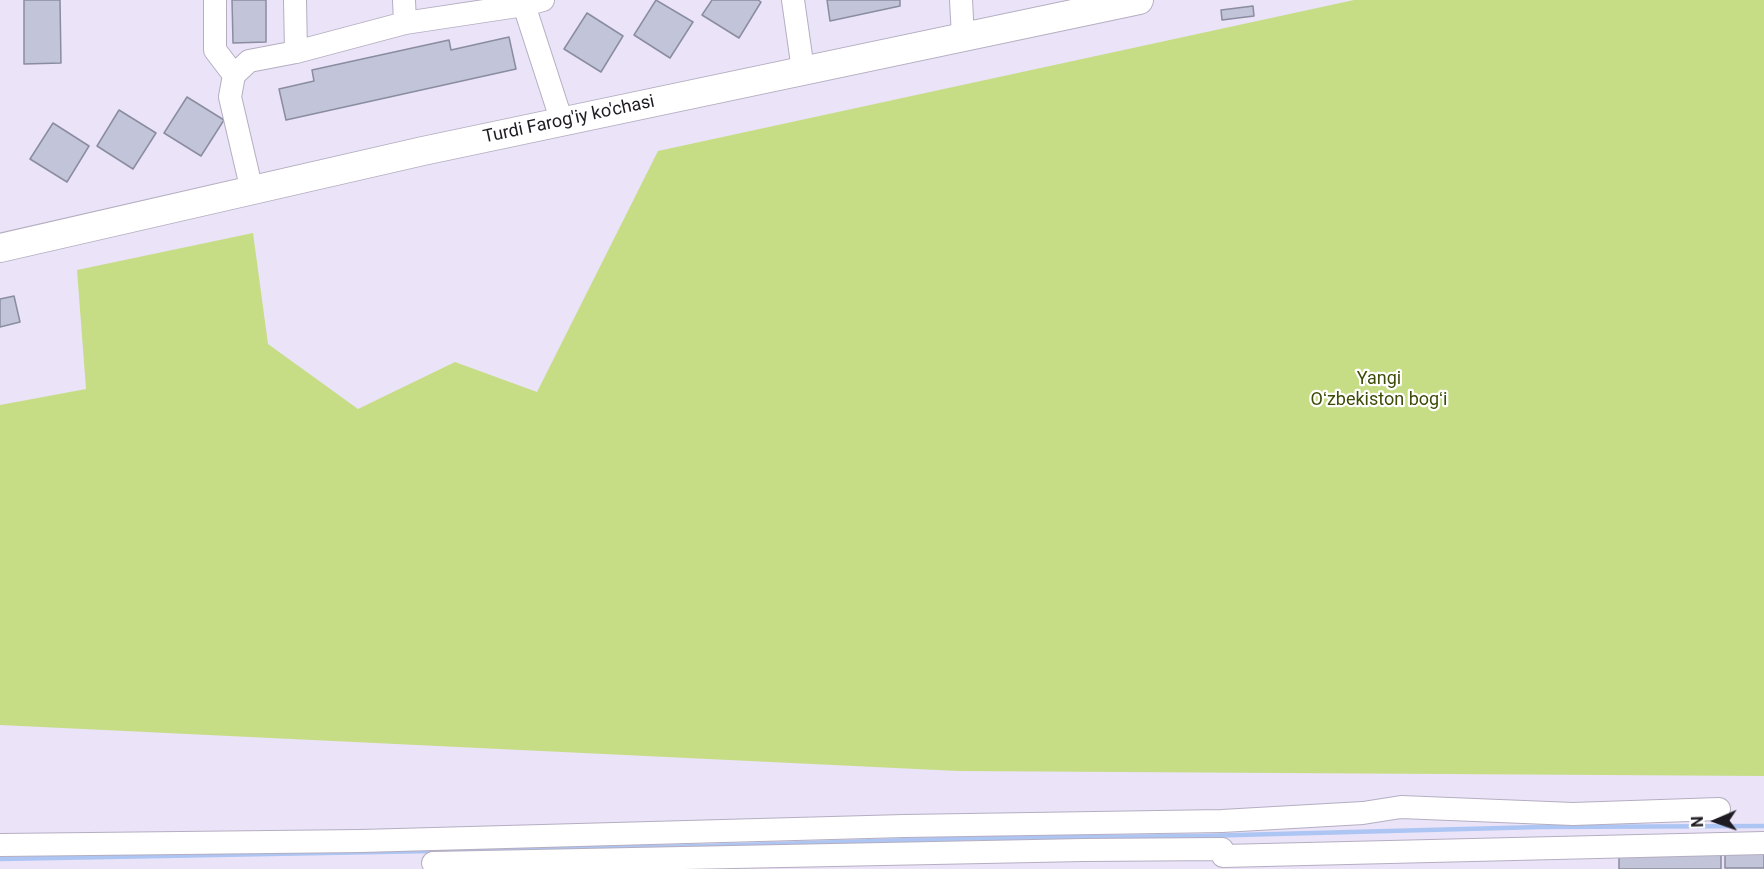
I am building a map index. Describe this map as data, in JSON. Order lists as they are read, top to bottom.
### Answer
{
  "streets": {
    "main road": ["Turdi Farog'iy ko'chasi"]
  },
  "parks": ["Yangi Oʻzbekiston bogʻi"],
  "north": "left"
}
